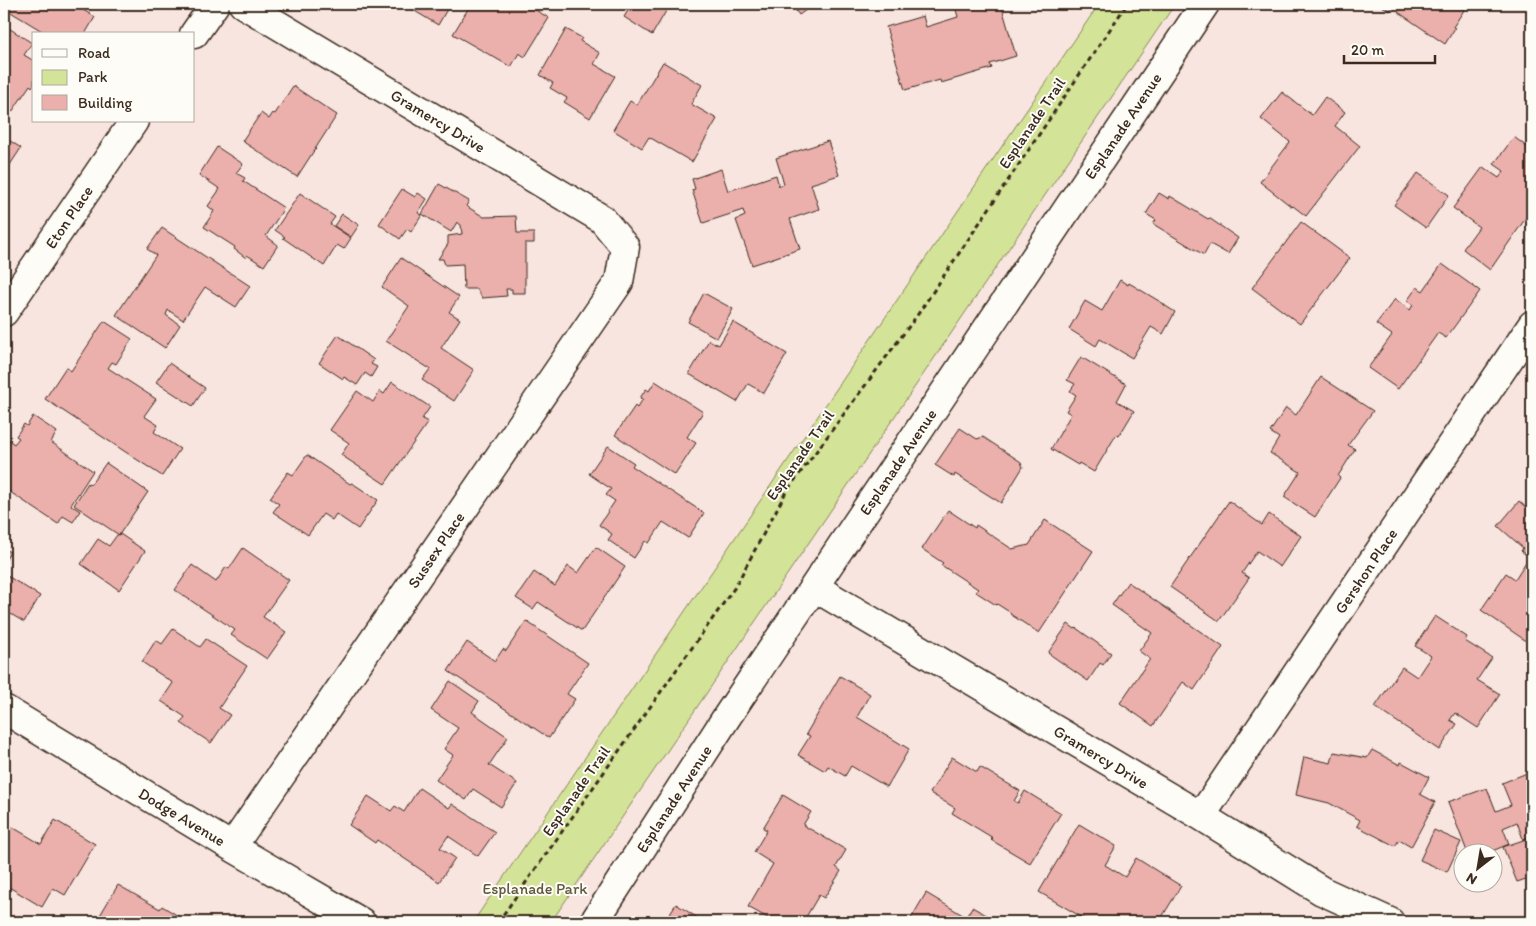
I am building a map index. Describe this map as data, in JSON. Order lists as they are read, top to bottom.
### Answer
{
  "streets": {
    "street": [
      "Gramercy Drive",
      "Esplanade Avenue",
      "Eton Place",
      "Sussex Place",
      "Gershon Place",
      "Dodge Avenue"
    ],
    "path": ["Esplanade Trail"]
  },
  "crossings": [
    ["Gramercy Drive", "Esplanade Avenue"],
    ["Gramercy Drive", "Sussex Place"],
    ["Gramercy Drive", "Gershon Place"],
    ["Sussex Place", "Dodge Avenue"]
  ],
  "parks": ["Esplanade Park"],
  "legend": ["Road", "Park", "Building"],
  "scale_bar": "20 m",
  "north": "bottom left"
}
